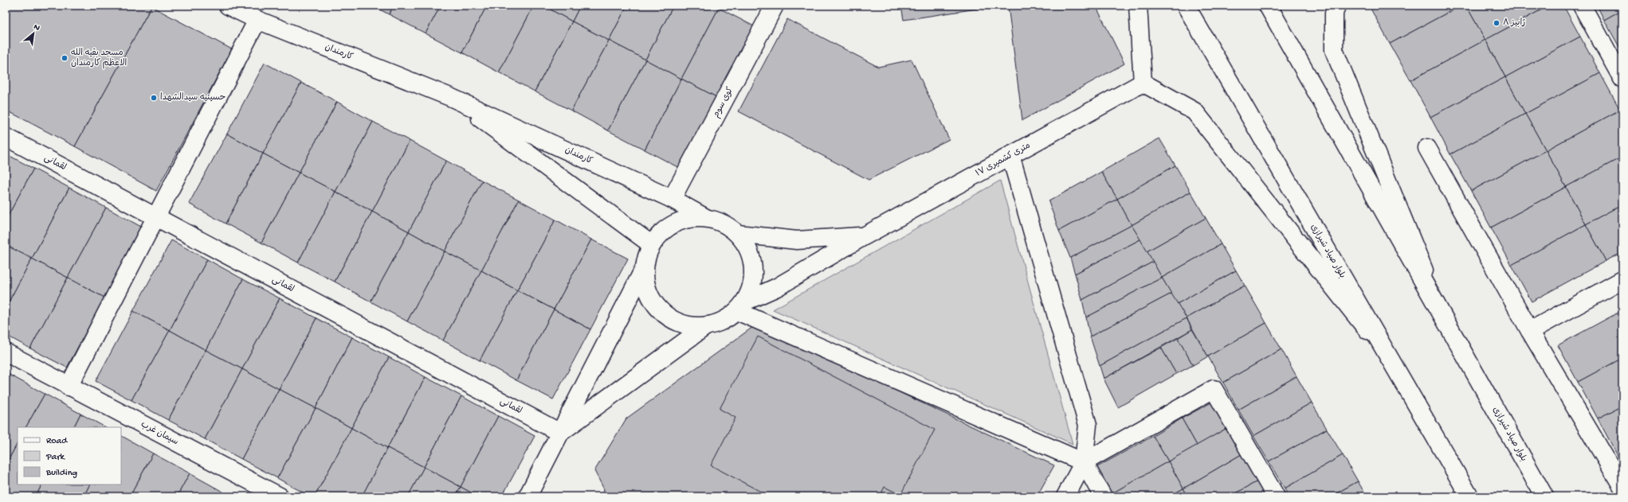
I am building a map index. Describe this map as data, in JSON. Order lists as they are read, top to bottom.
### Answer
{
  "streets": {
    "street": [
      "کارمندان",
      "کوی سوم",
      "۱۷ متری کشمیری",
      "لقمانی",
      "بلوار صیاد شیرازی",
      "سیمان غرب"
    ]
  },
  "crossings": [
    ["کارمندان", "کوی سوم"],
    ["کارمندان", "۱۷ متری کشمیری"]
  ],
  "places": ["ژابیز ۸", "مسجد بقیه الله الاعظم کارمندان", "حسینیه سیدالشهدا"],
  "legend": ["Road", "Park", "Building"],
  "north": "top right"
}
